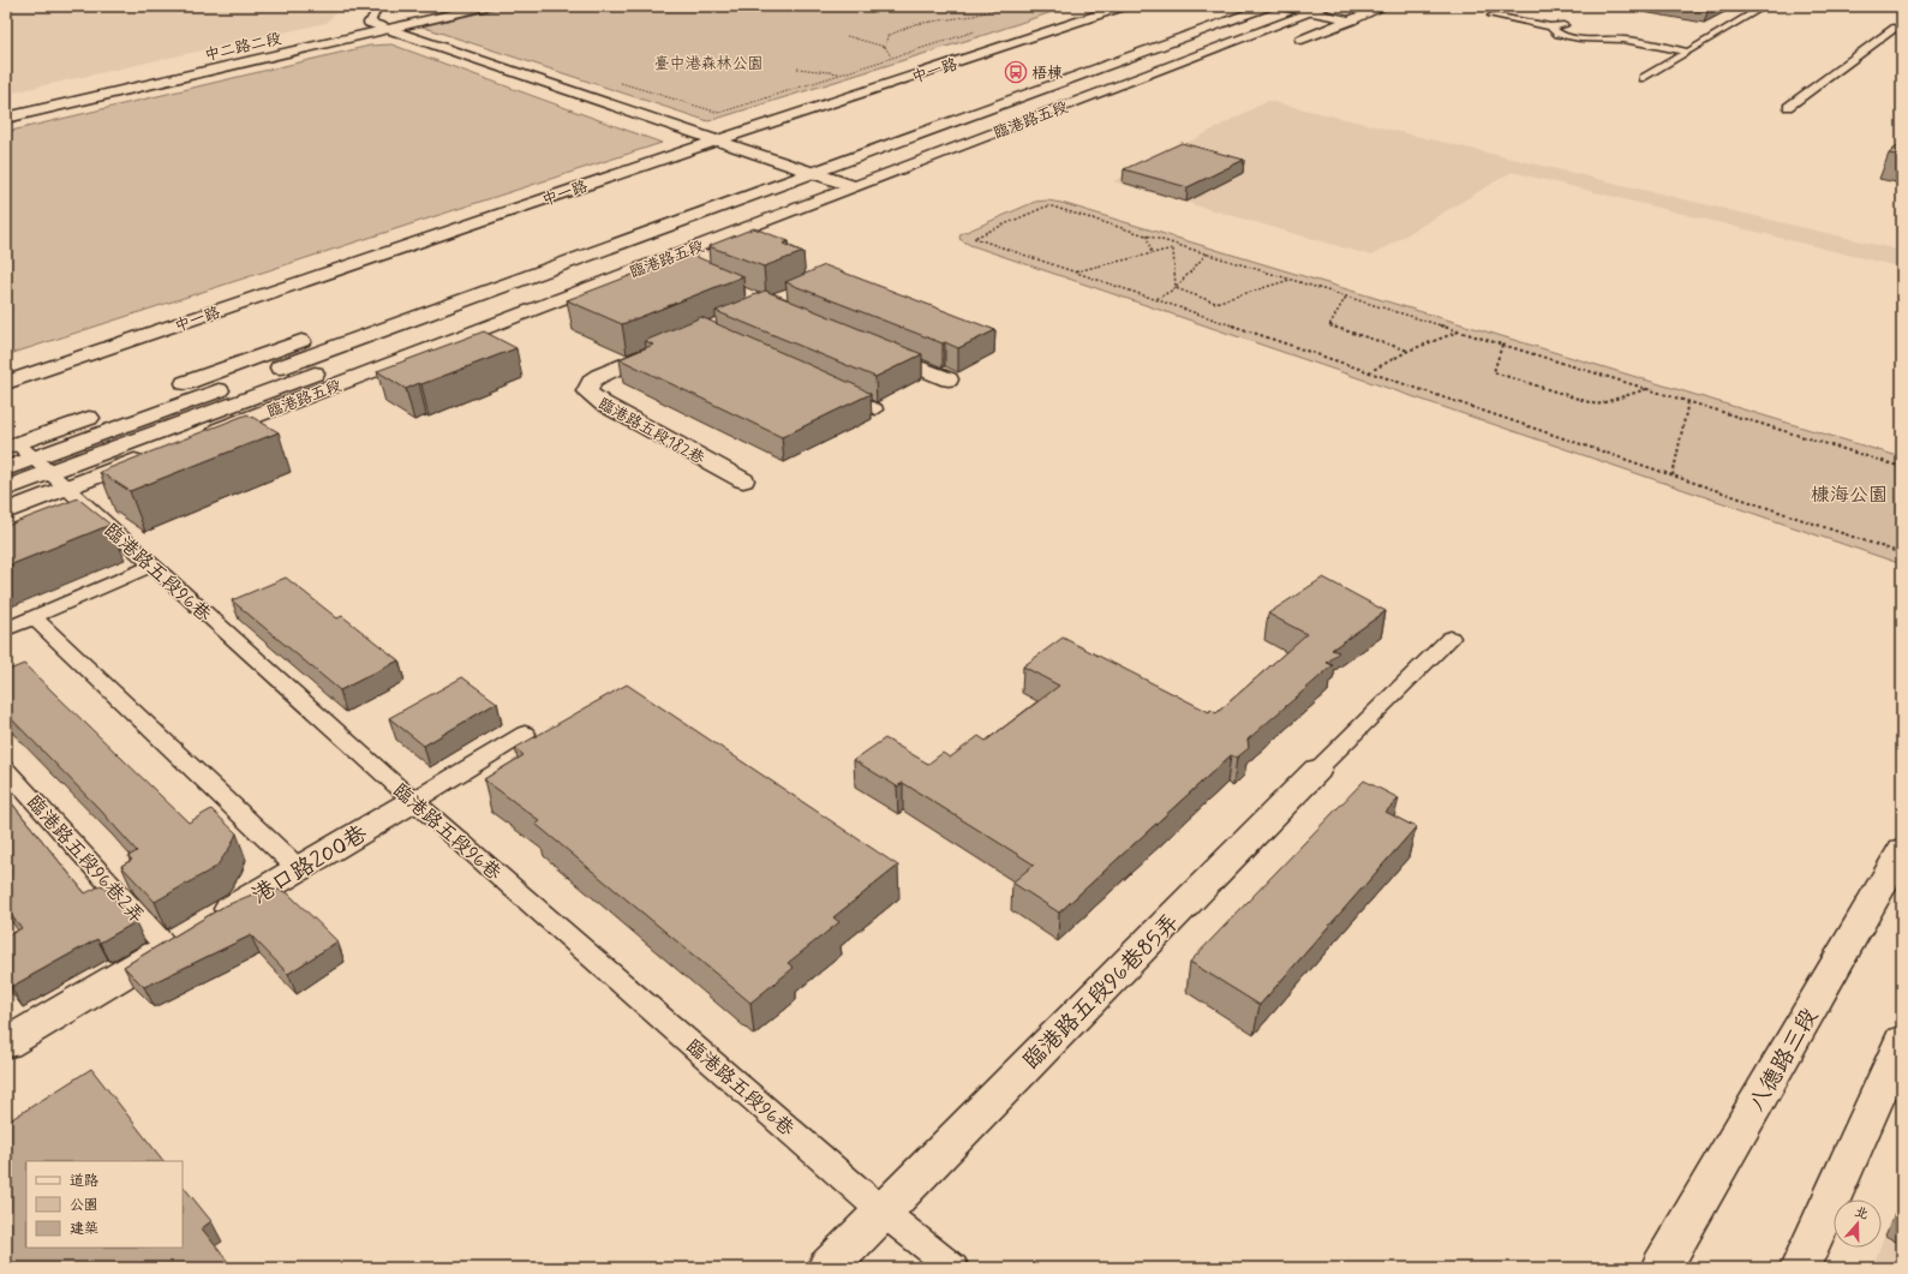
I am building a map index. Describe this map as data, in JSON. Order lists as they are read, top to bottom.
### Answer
{
  "streets": {
    "main road": [
      "中二路二段",
      "中一路",
      "臨港路五段",
      "臨港路五段182巷",
      "港口路200巷",
      "臨港路五段96巷85弄",
      "八德路三段"
    ],
    "lane": ["臨港路五段96巷", "臨港路五段96巷2弄"]
  },
  "crossings": [
    ["臨港路五段", "臨港路五段96巷"],
    ["臨港路五段96巷", "港口路200巷"],
    ["臨港路五段96巷", "臨港路五段96巷85弄"],
    ["臨港路五段96巷2弄", "港口路200巷"]
  ],
  "parks": ["臺中港森林公園", "槺海公園"],
  "places": {
    "bus stop": ["梧棟"]
  },
  "legend": ["道路", "公園", "建築"],
  "north": "top"
}
